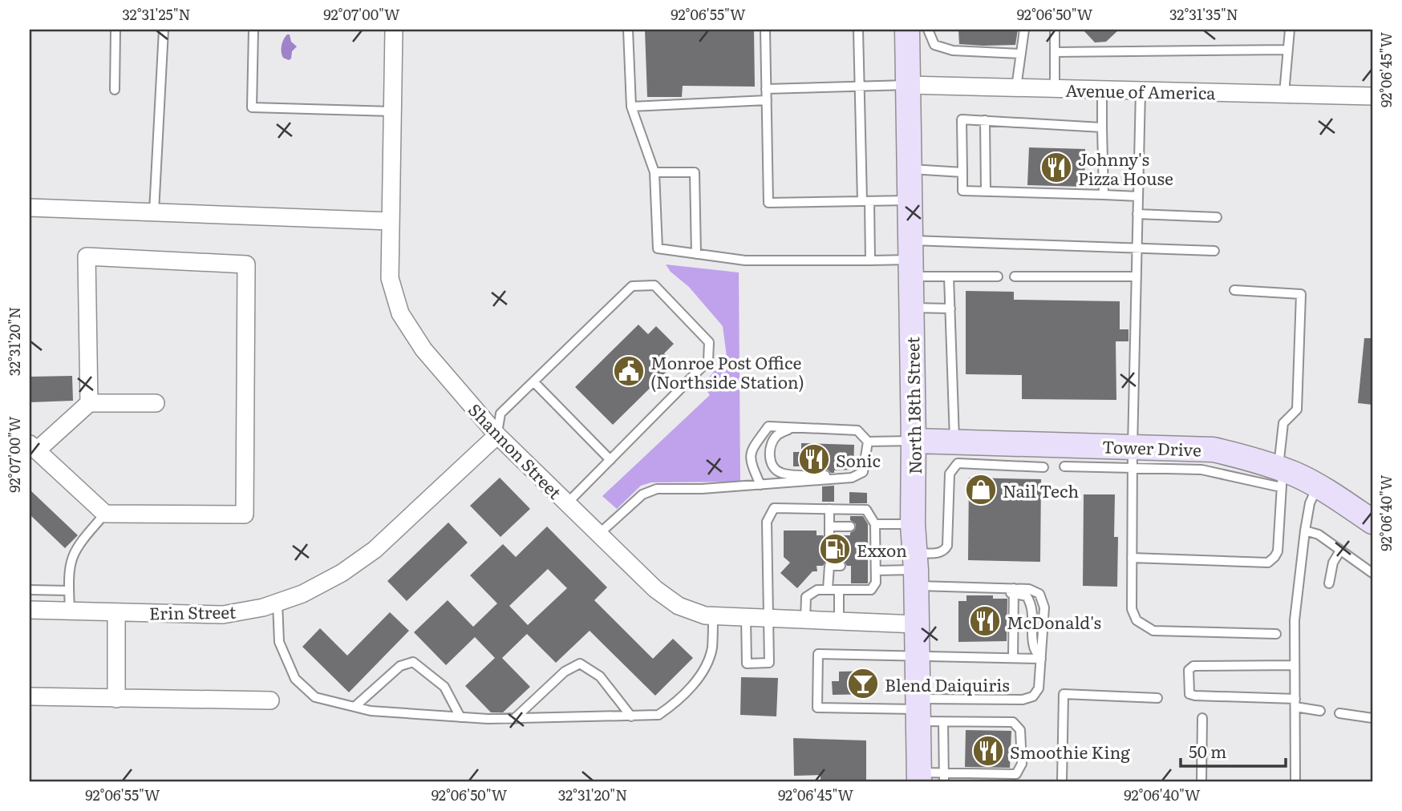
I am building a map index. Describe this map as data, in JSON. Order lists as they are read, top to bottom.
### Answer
{
  "streets": {
    "main road": ["North 18th Street", "Tower Drive"],
    "street": ["Avenue of America", "Shannon Street", "Erin Street"]
  },
  "crossings": [
    ["Avenue of America", "North 18th Street"],
    ["North 18th Street", "Tower Drive"],
    ["North 18th Street", "Shannon Street"],
    ["Shannon Street", "Erin Street"]
  ],
  "places": {
    "restaurant": [
      "Johnny's Pizza House",
      "Sonic",
      "McDonald's",
      "Smoothie King"
    ],
    "public building": ["Monroe Post Office (Northside Station)"],
    "shop": ["Nail Tech"],
    "fuel station": ["Exxon"],
    "bar": ["Blend Daiquiris"]
  },
  "scale_bar": "50 m",
  "coordinates": [
    "32°31'25\"N",
    "92°07'00\"W",
    "92°06'55\"W",
    "92°06'50\"W",
    "32°31'35\"N",
    "92°06'45\"W",
    "32°31'20\"N",
    "92°06'40\"W"
  ]
}
